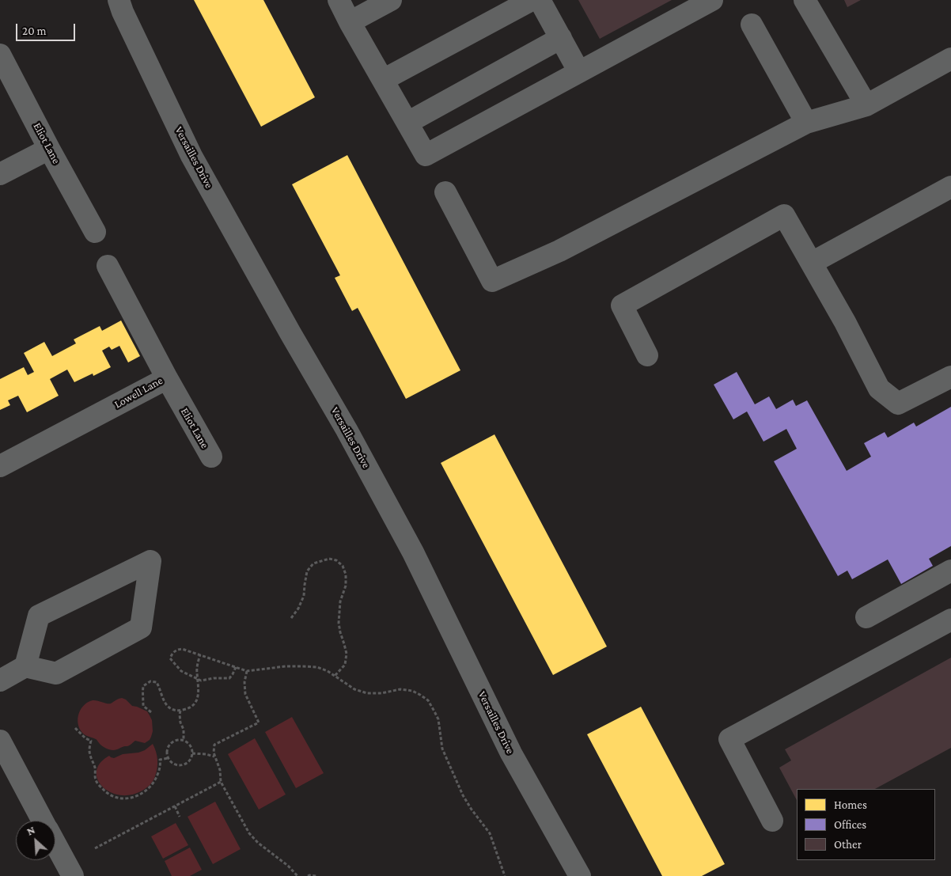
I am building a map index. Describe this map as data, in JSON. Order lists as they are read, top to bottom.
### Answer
{
  "streets": {
    "street": ["Eliot Lane", "Versailles Drive", "Lowell Lane"]
  },
  "crossings": [
    ["Eliot Lane", "Lowell Lane"]
  ],
  "legend": ["Homes", "Offices", "Other"],
  "scale_bar": "20 m",
  "north": "top left"
}
